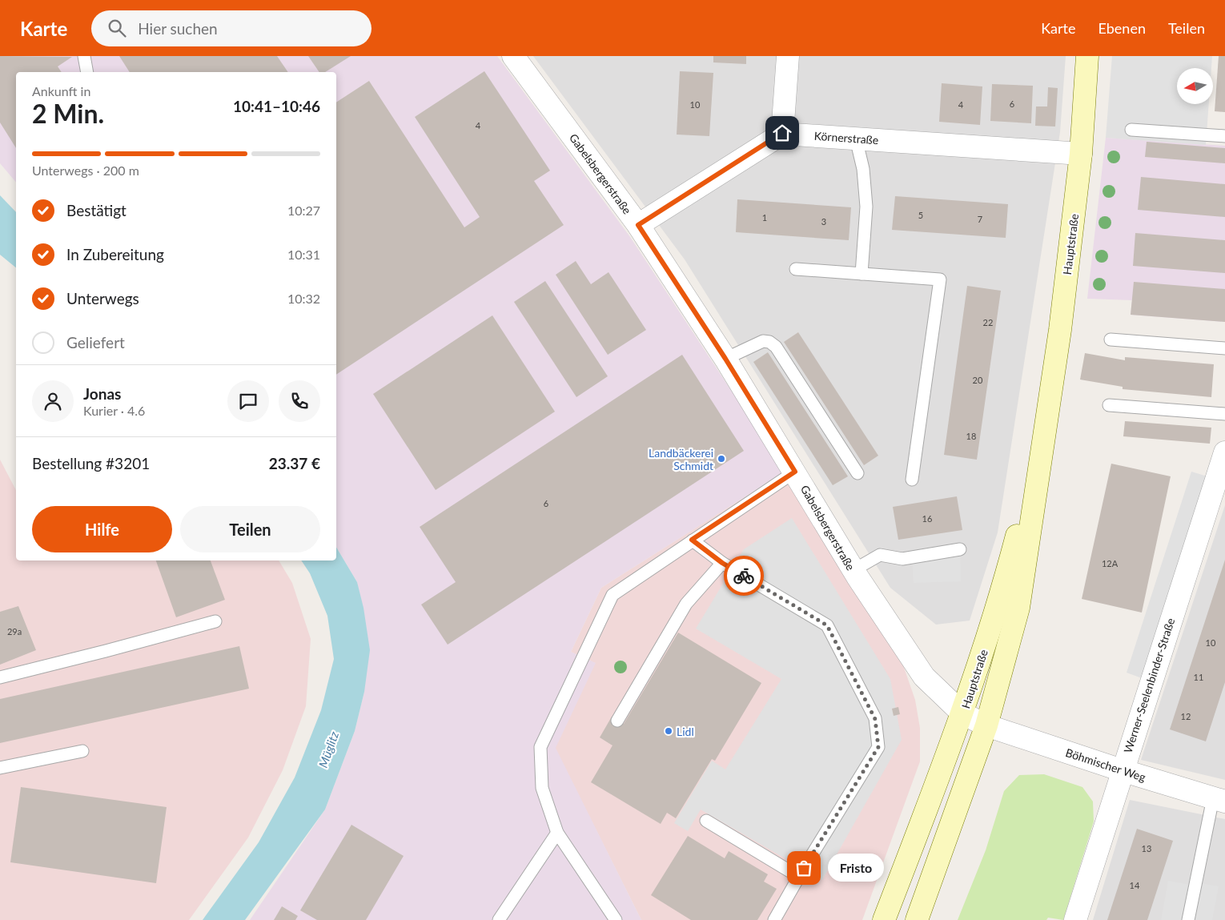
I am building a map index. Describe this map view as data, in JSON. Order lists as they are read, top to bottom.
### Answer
{
  "streets": {
    "main road": ["Hauptstraße"],
    "street": [
      "Körnerstraße",
      "Gabelsbergerstraße",
      "Werner-Seelenbinder-Straße",
      "Böhmischer Weg"
    ]
  },
  "crossings": [
    ["Körnerstraße", "Hauptstraße"],
    ["Gabelsbergerstraße", "Hauptstraße"],
    ["Gabelsbergerstraße", "Böhmischer Weg"],
    ["Hauptstraße", "Böhmischer Weg"],
    ["Werner-Seelenbinder-Straße", "Böhmischer Weg"]
  ],
  "water": ["Müglitz"],
  "places": ["Landbäckerei Schmidt", "Lidl", "Fristo"],
  "house_numbers": [
    "6",
    "10",
    "4",
    "4",
    "5",
    "1",
    "7",
    "3",
    "22",
    "20",
    "18",
    "6",
    "16",
    "12A",
    "29a",
    "10",
    "11",
    "12",
    "13",
    "14"
  ],
  "north": "left",
  "page": {
    "header": "Karte",
    "search": "Hier suchen",
    "nav": ["Karte", "Ebenen", "Teilen"],
    "heading": ["2 Min.", "Ankunft in", "10:41–10:46"],
    "panel": [
      "Jonas",
      "Kurier · 4.6",
      "Bestellung #3201",
      "23.37 €"
    ],
    "bar": "Unterwegs · 200 m",
    "list": [
      ["Bestätigt", "10:27"],
      ["In Zubereitung", "10:31"],
      ["Unterwegs", "10:32"],
      "Geliefert"
    ],
    "buttons": ["Hilfe", "Teilen"],
    "bubble": "Fristo"
  }
}
